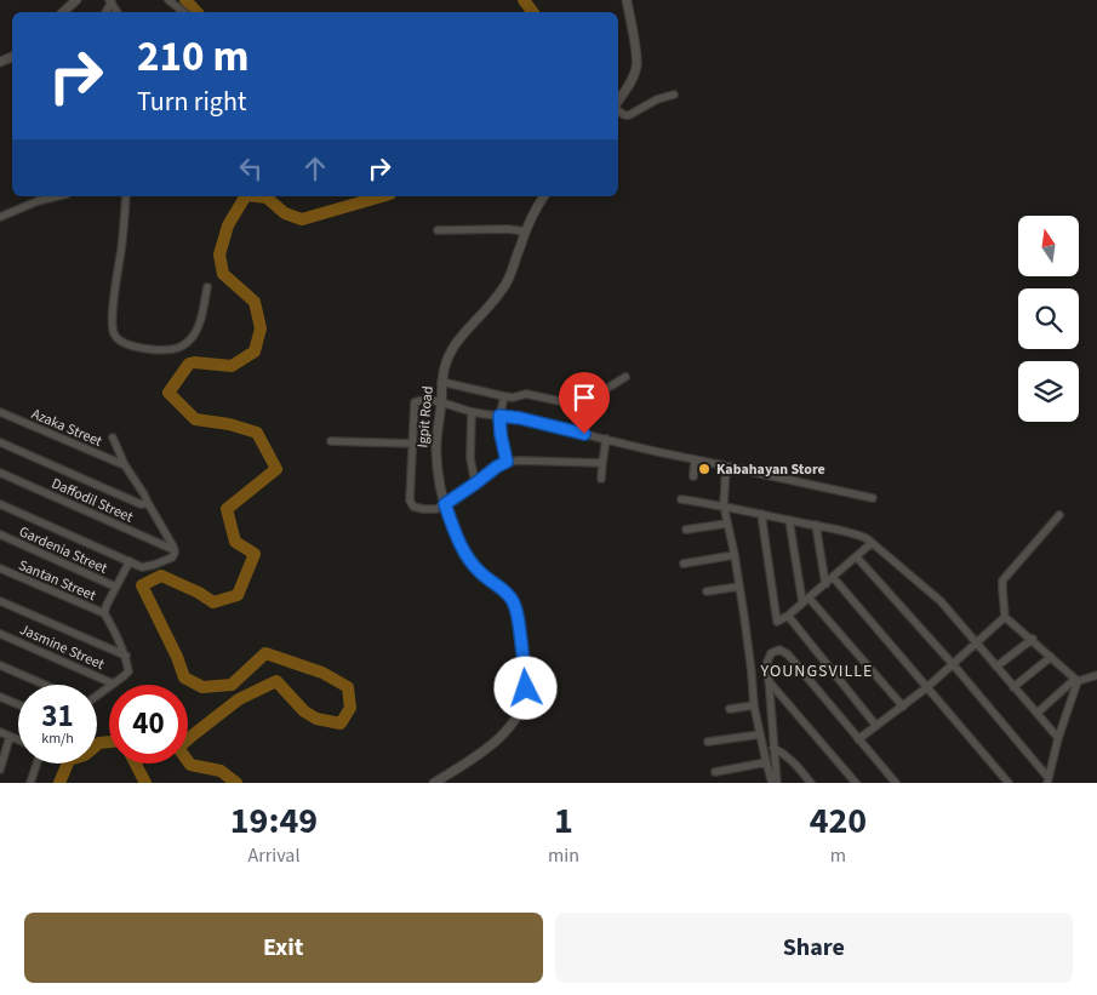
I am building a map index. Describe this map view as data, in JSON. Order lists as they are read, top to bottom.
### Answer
{
  "streets": {
    "street": [
      "Igpit Road",
      "Azaka Street",
      "Daffodil Street",
      "Gardenia Street",
      "Santan Street",
      "Jasmine Street"
    ]
  },
  "districts": ["YOUNGSVILLE"],
  "places": ["Kabahayan Store"],
  "north": "top",
  "page": {
    "turn": ["210 m", "Turn right"],
    "speed": "31 km/h",
    "limit": "40",
    "eta": [
      "19:49",
      "Arrival",
      "1",
      "min",
      "420",
      "m"
    ],
    "buttons": ["Exit", "Share"]
  }
}
